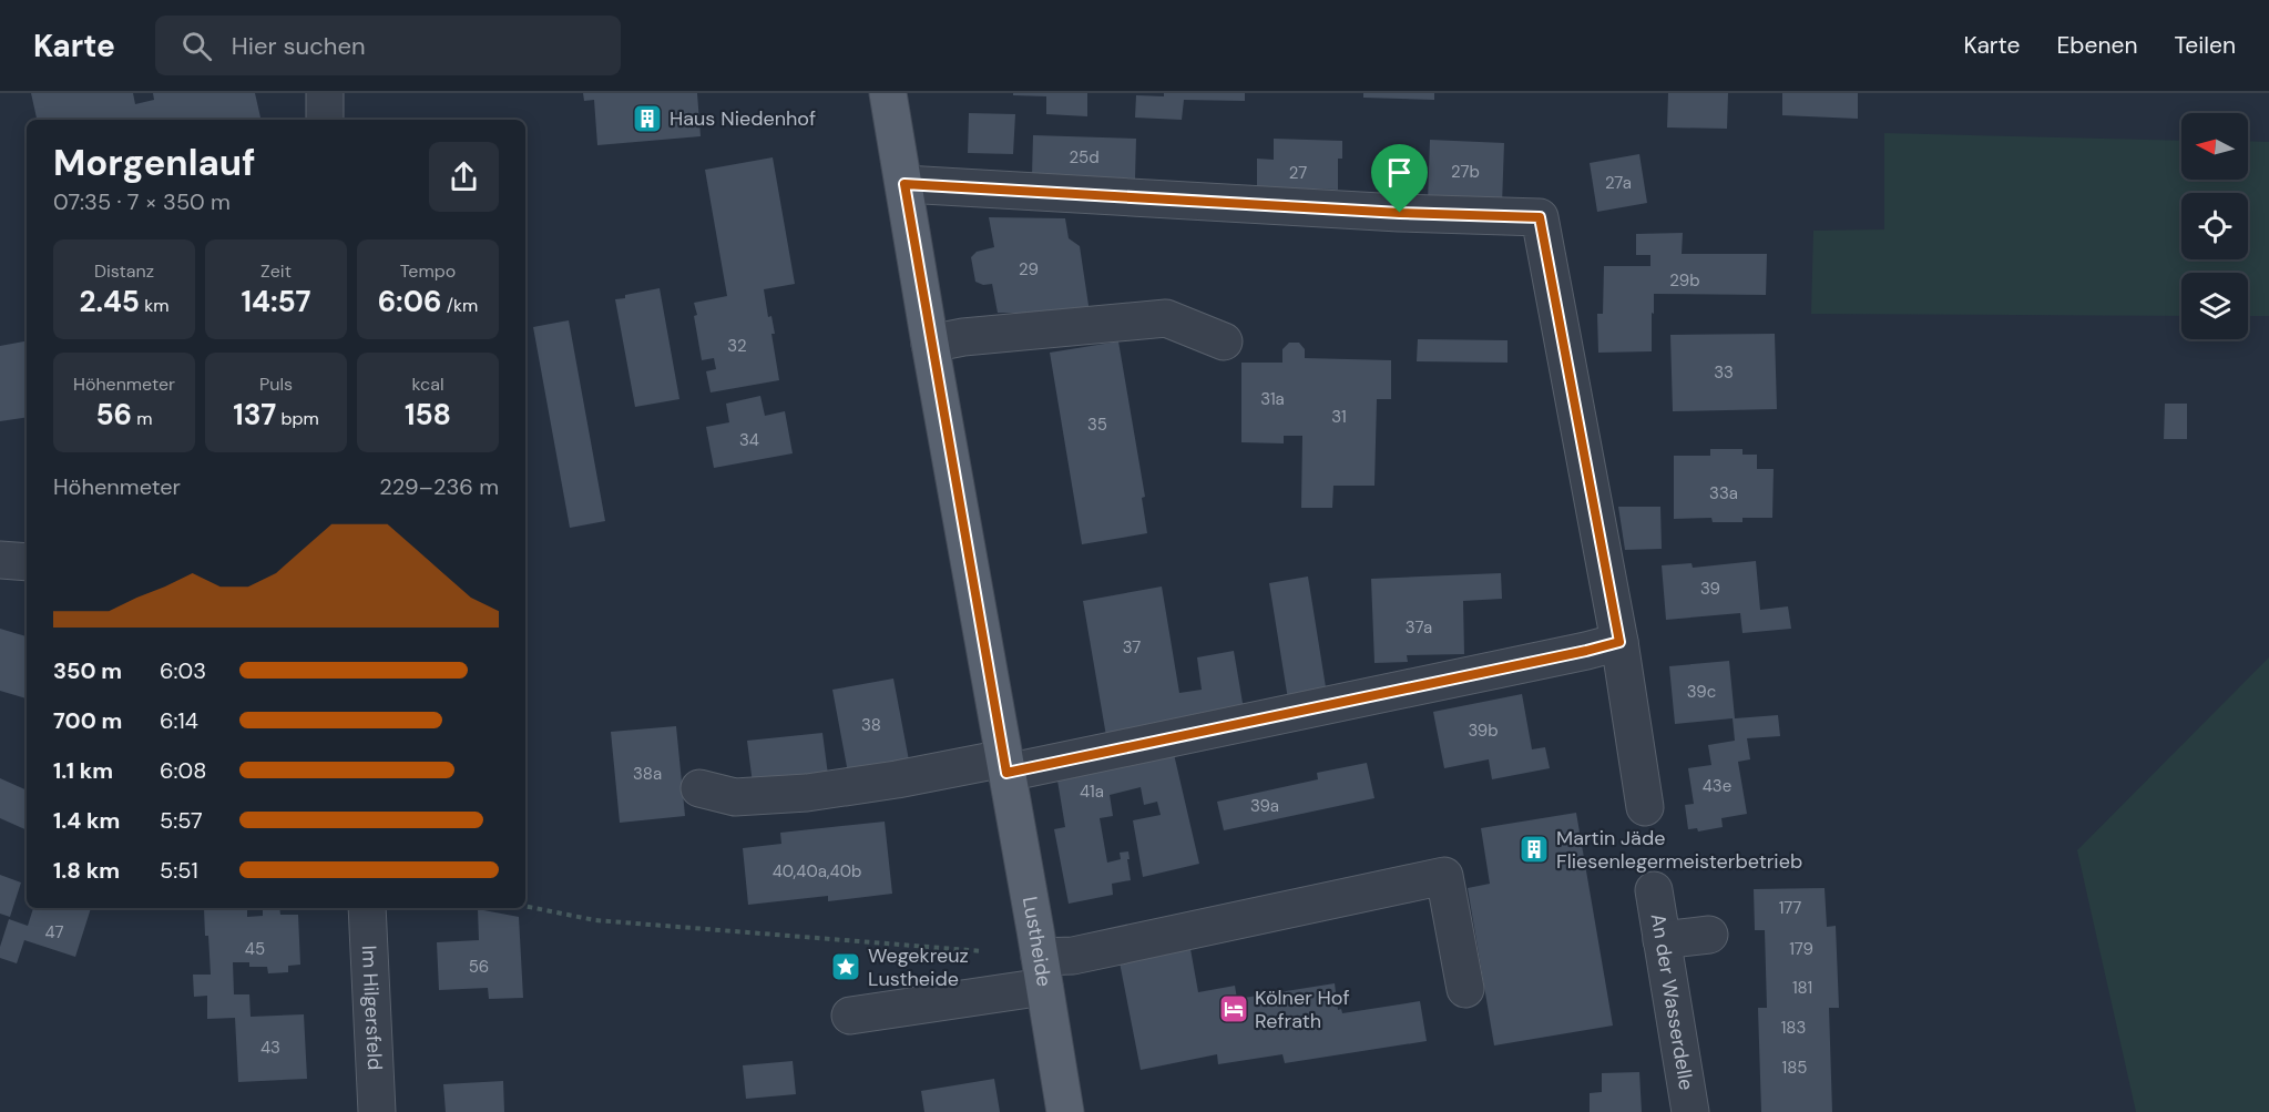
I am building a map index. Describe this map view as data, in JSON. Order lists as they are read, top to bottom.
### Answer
{
  "streets": {
    "main road": ["Lustheide"],
    "street": ["An der Wasserdelle", "Im Hilgersfeld"]
  },
  "places": {
    "building": ["Haus Niedenhof", "Martin Jäde Fliesenlegermeisterbetrieb"],
    "place": ["Wegekreuz Lustheide"],
    "hotel": ["Kölner Hof Refrath"]
  },
  "house_numbers": [
    "25d",
    "27b",
    "27",
    "27a",
    "29",
    "29b",
    "32",
    "33",
    "31a",
    "31",
    "35",
    "34",
    "33a",
    "39",
    "37a",
    "37",
    "39c",
    "38",
    "39b",
    "38a",
    "43e",
    "41a",
    "39a",
    "40,40a,40b",
    "177",
    "47",
    "45",
    "179",
    "56",
    "181",
    "183",
    "43",
    "185"
  ],
  "north": "left",
  "page": {
    "header": "Karte",
    "search": "Hier suchen",
    "nav": ["Karte", "Ebenen", "Teilen"],
    "heading": ["Morgenlauf", "07:35 · 7 × 350 m"],
    "stats": [
      ["Distanz", "2.45 km"],
      ["Zeit", "14:57"],
      ["Tempo", "6:06 /km"],
      ["Höhenmeter", "56 m"],
      ["Puls", "137 bpm"],
      ["kcal", "158"]
    ],
    "chart": ["Höhenmeter", "229–236 m"],
    "list": [
      {
        "name": "350 m",
        "note": "6:03"
      },
      {
        "name": "700 m",
        "note": "6:14"
      },
      {
        "name": "1.1 km",
        "note": "6:08"
      },
      {
        "name": "1.4 km",
        "note": "5:57"
      },
      {
        "name": "1.8 km",
        "note": "5:51"
      }
    ]
  }
}
